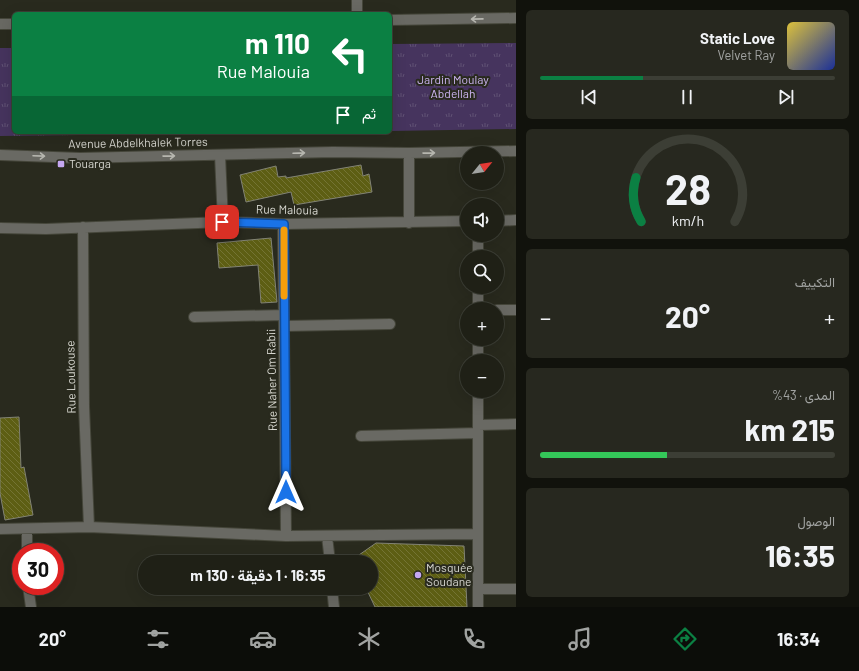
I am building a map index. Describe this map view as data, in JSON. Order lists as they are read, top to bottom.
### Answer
{
  "streets": {
    "street": [
      "Avenue Abdelkhalek Torres",
      "Rue Malouia",
      "Rue Loukouse",
      "Rue Naher Om Rabii"
    ]
  },
  "crossings": [
    ["Rue Malouia", "Rue Loukouse"],
    ["Rue Malouia", "Rue Naher Om Rabii"]
  ],
  "one_way": ["Avenue Abdelkhalek Torres"],
  "parks": ["Jardin Moulay Abdellah"],
  "places": {
    "transit": ["Touarga"],
    "other": ["Mosquée Soudane"]
  },
  "north": "top right",
  "page": {
    "turn": ["110 m", "Rue Malouia"],
    "song": ["Static Love", "Velvet Ray"],
    "then": "ثم",
    "map_buttons": ["+", "−"],
    "tile": [
      "التكييف",
      ["المدى · 43%", "215 km"],
      ["الوصول", "16:35"]
    ],
    "heat": ["−", "20°", "+"],
    "limit": "30",
    "trip": "16:35 · 1 دقيقة · 130 m",
    "tabs": ["16:34", "20°"],
    "gauge": ["28", "km/h"]
  }
}
